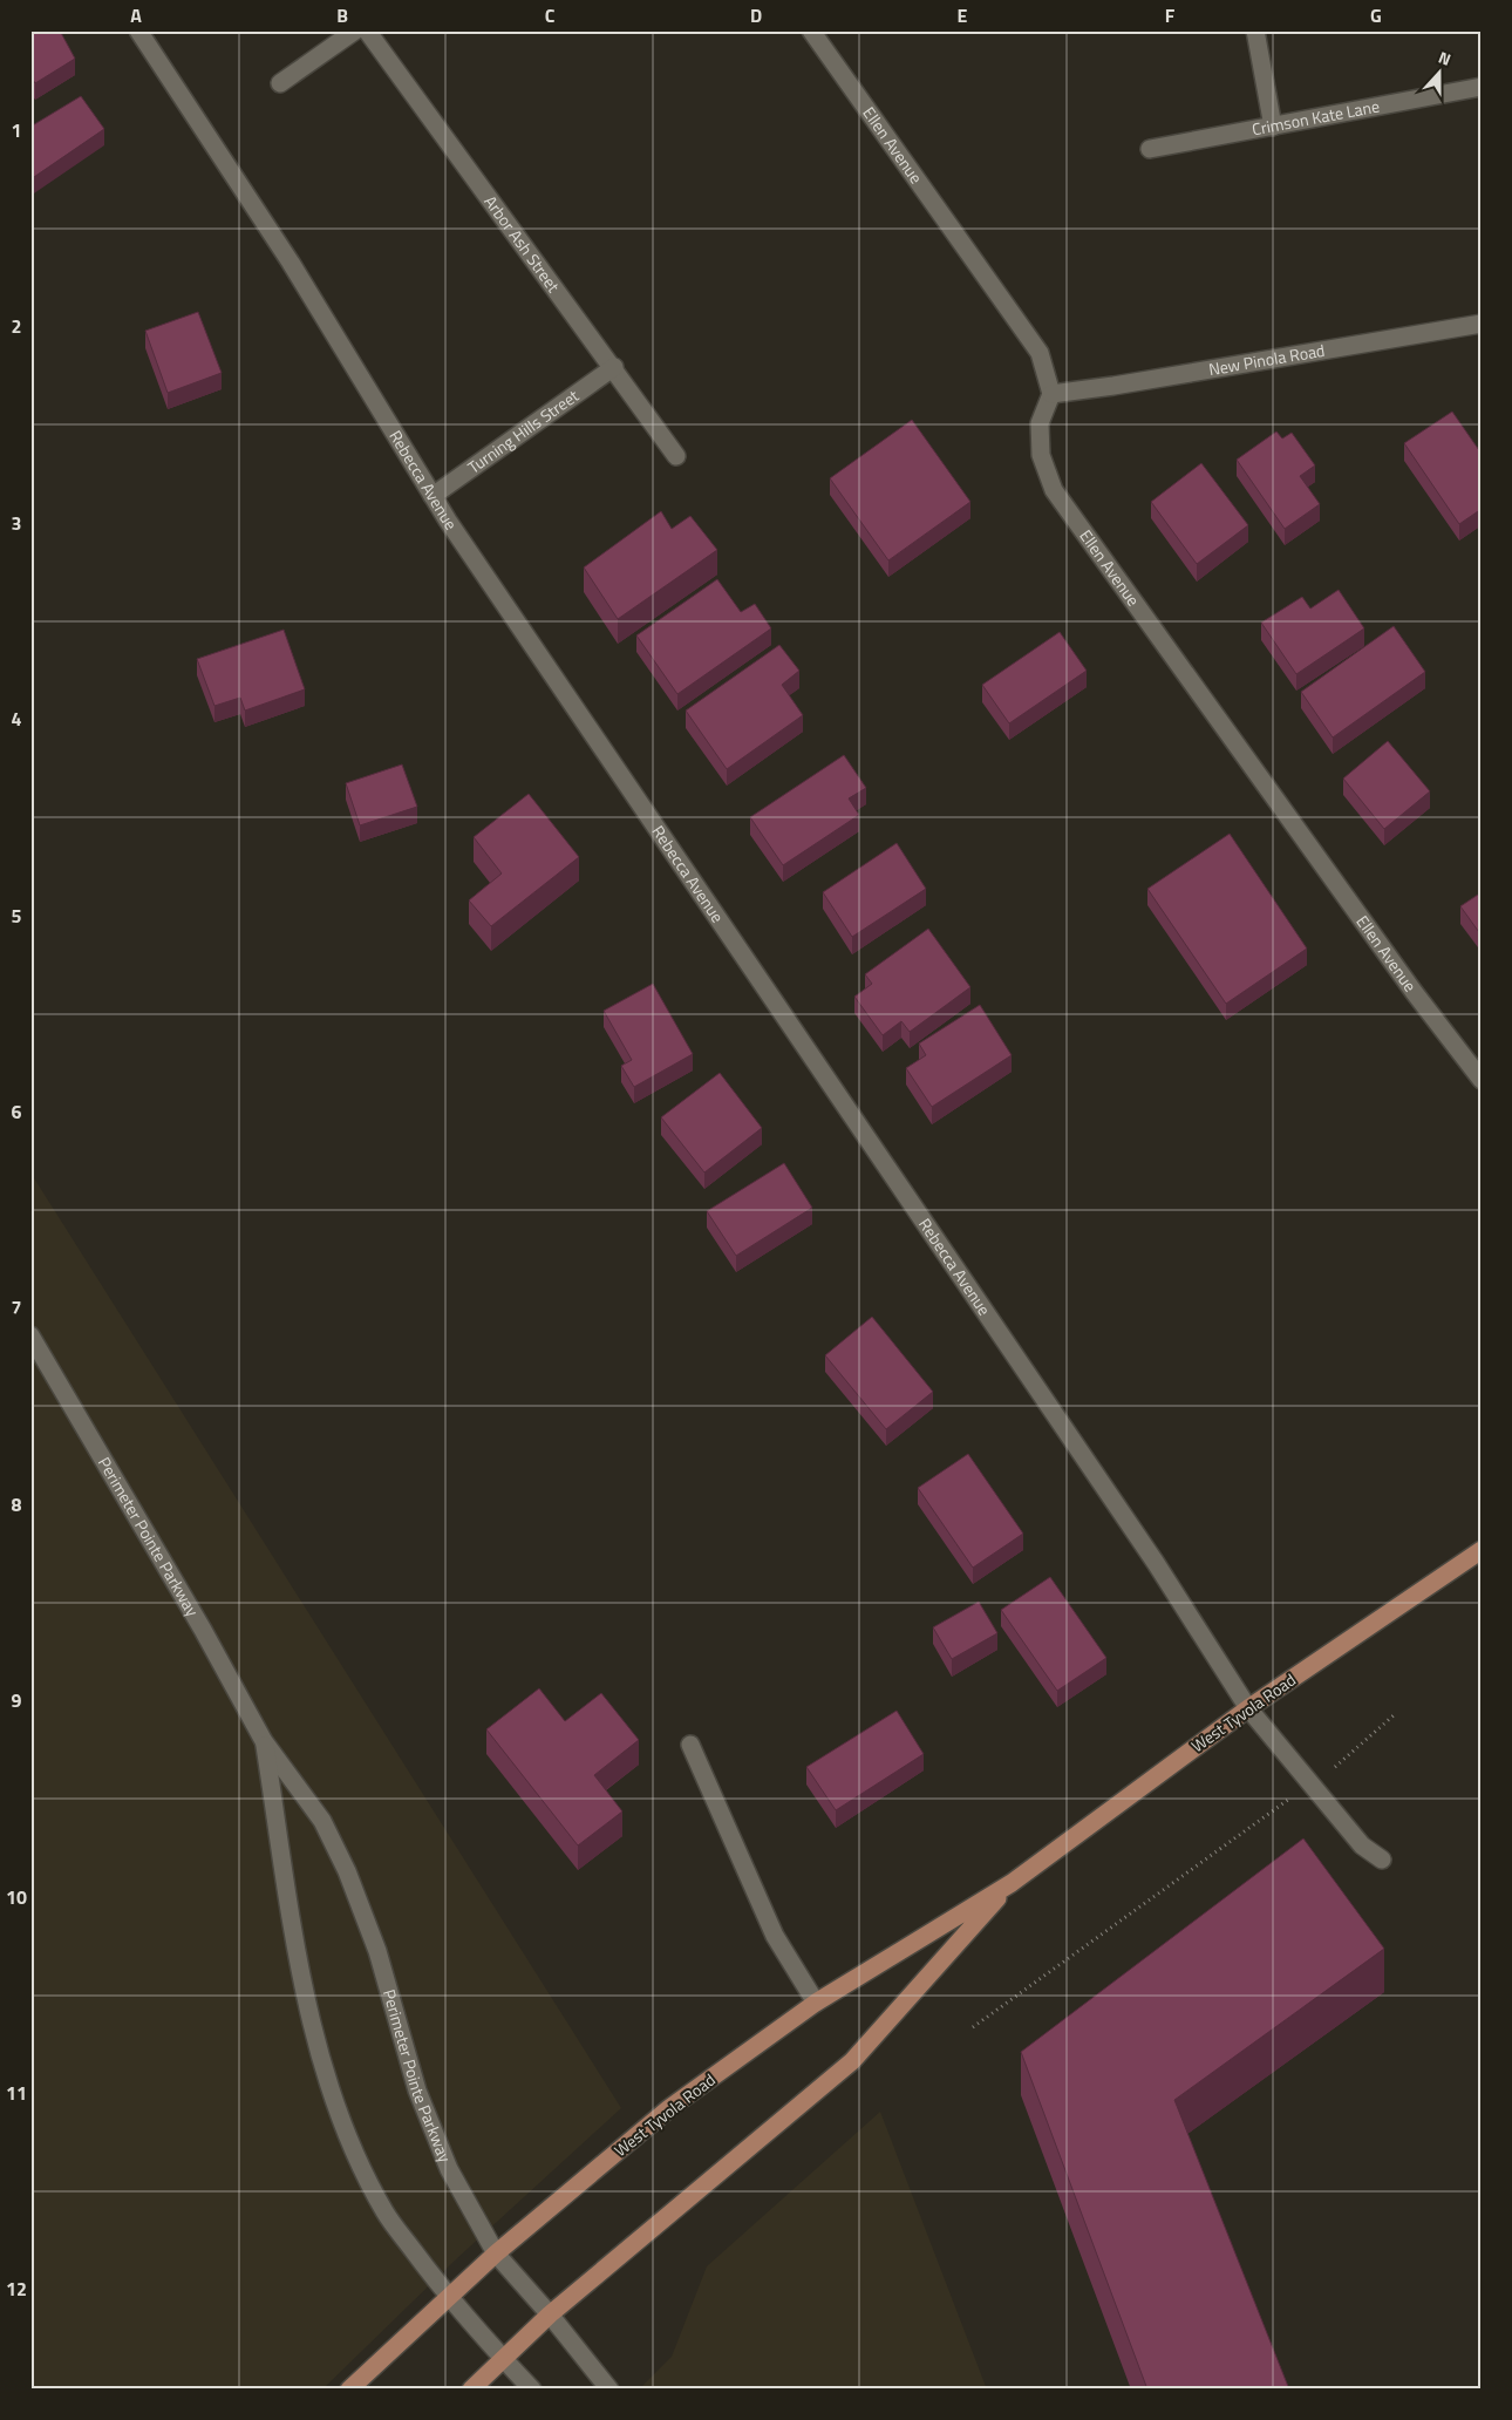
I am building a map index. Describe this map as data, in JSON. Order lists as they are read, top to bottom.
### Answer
{
  "streets": {
    "main road": ["West Tyvola Road"],
    "street": [
      "Crimson Kate Lane",
      "Ellen Avenue",
      "Arbor Ash Street",
      "New Pinola Road",
      "Turning Hills Street",
      "Rebecca Avenue",
      "Perimeter Pointe Parkway"
    ]
  },
  "crossings": [
    ["Ellen Avenue", "New Pinola Road"],
    ["Arbor Ash Street", "Turning Hills Street"],
    ["Turning Hills Street", "Rebecca Avenue"],
    ["Rebecca Avenue", "West Tyvola Road"],
    ["Perimeter Pointe Parkway", "West Tyvola Road"]
  ],
  "north": "top",
  "grid": {
    "columns": [
      "A",
      "B",
      "C",
      "D",
      "E",
      "F",
      "G"
    ],
    "rows": [
      "1",
      "2",
      "3",
      "4",
      "5",
      "6",
      "7",
      "8",
      "9",
      "10",
      "11",
      "12"
    ]
  }
}
